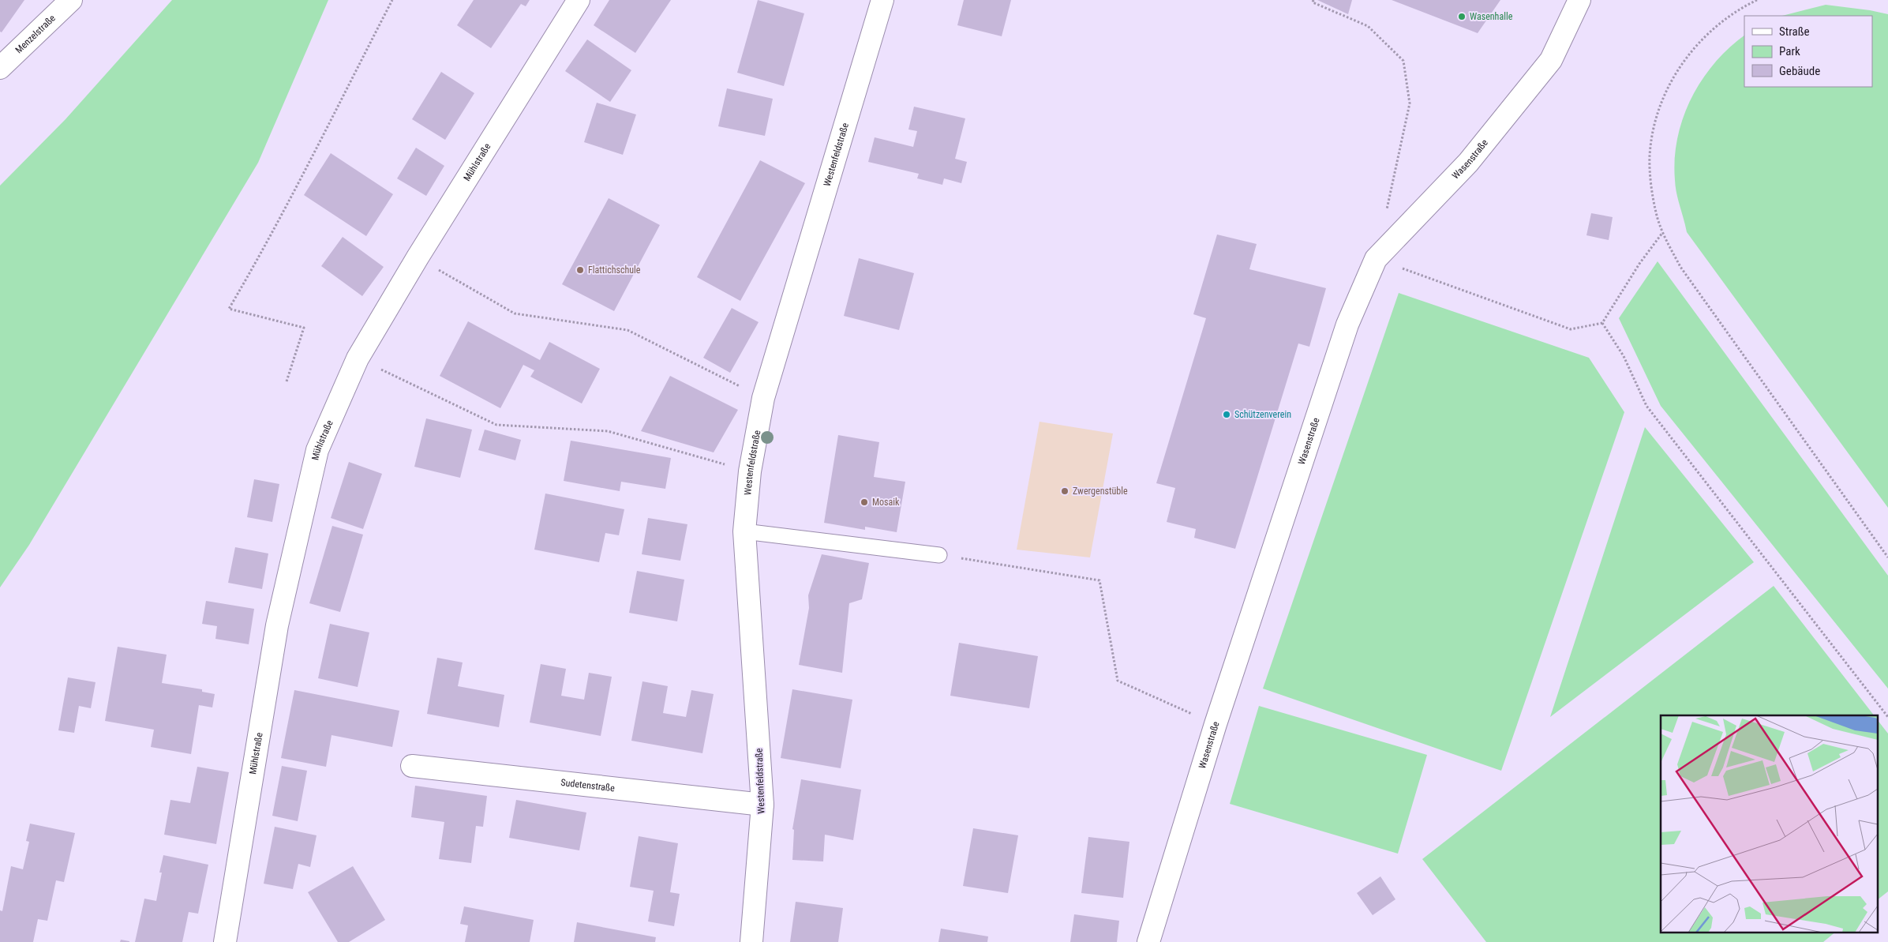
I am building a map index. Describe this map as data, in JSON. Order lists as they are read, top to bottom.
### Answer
{
  "streets": {
    "street": [
      "Menzelstraße",
      "Westenfeldstraße",
      "Wasenstraße",
      "Mühlstraße",
      "Sudetenstraße"
    ]
  },
  "crossings": [
    ["Westenfeldstraße", "Sudetenstraße"]
  ],
  "places": [
    "Wasenhalle",
    "Flattichschule",
    "Schützenverein",
    "Zwergenstüble",
    "Mosaik"
  ],
  "legend": ["Straße", "Park", "Gebäude"]
}
